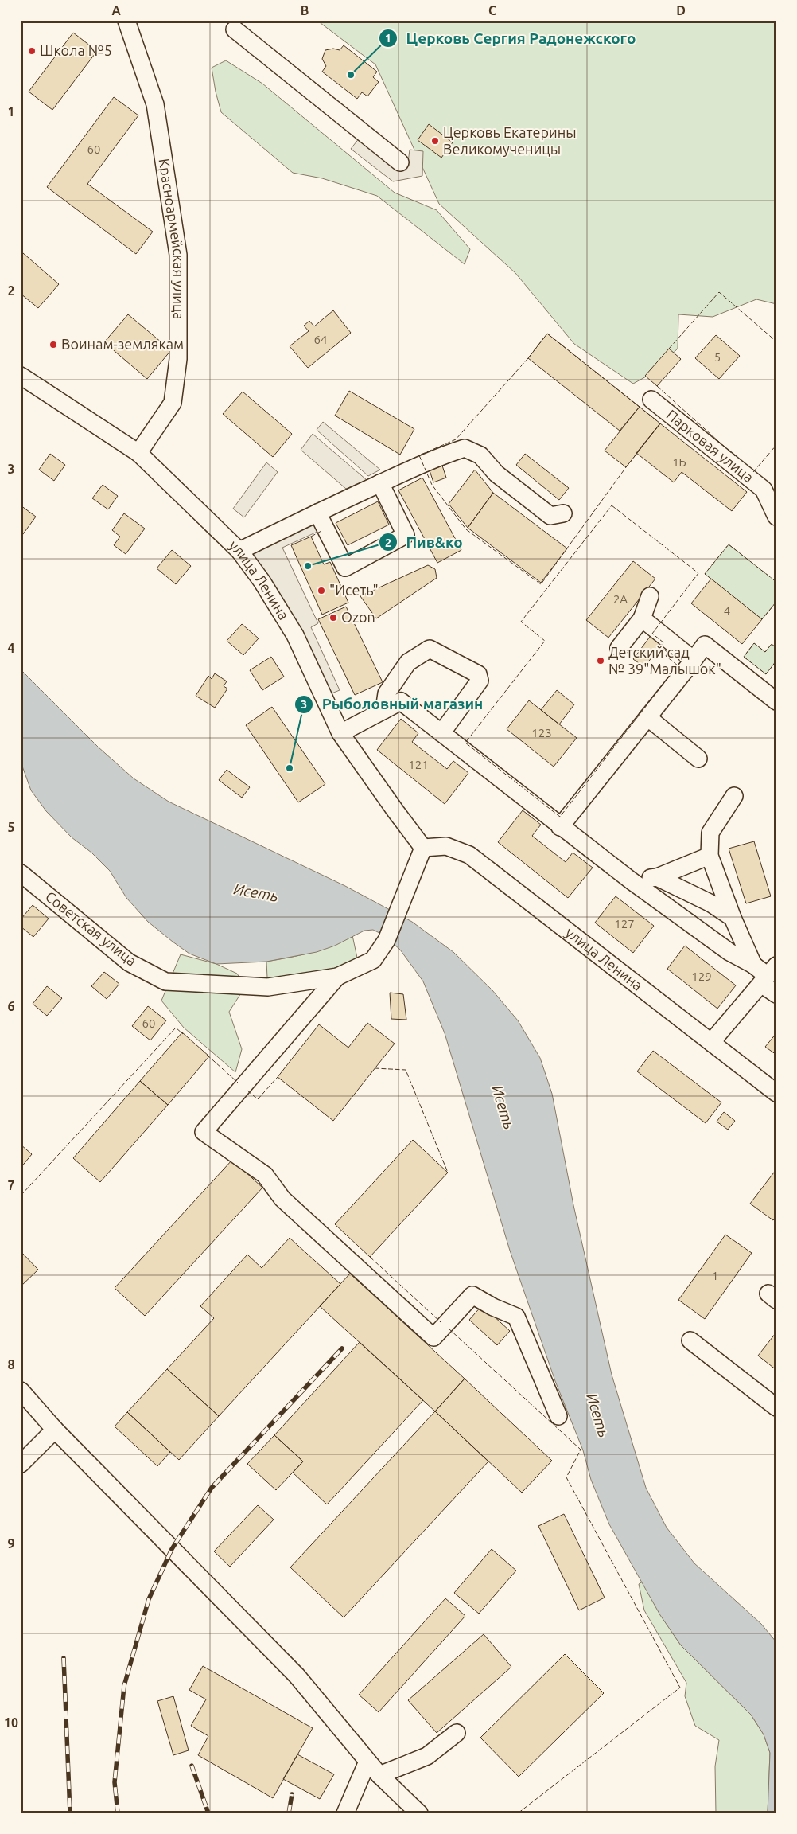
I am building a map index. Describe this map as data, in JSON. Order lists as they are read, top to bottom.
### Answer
{
  "streets": {
    "street": [
      "Красноармейская улица",
      "Парковая улица",
      "улица Ленина",
      "Советская улица"
    ]
  },
  "crossings": [
    ["Красноармейская улица", "улица Ленина"],
    ["улица Ленина", "Советская улица"]
  ],
  "water": ["Исеть"],
  "places": [
    "Школа №5",
    "Церковь Сергия Радонежского",
    "Церковь Екатерины Великомученицы",
    "Воинам-землякам",
    "Пив&ко",
    "\"Исеть\"",
    "Ozon",
    "Детский сад № 39\"Малышок\"",
    "Рыболовный магазин"
  ],
  "house_numbers": [
    "60",
    "64",
    "5",
    "1Б",
    "2А",
    "4",
    "123",
    "121",
    "127",
    "129",
    "60",
    "1"
  ],
  "grid": {
    "columns": [
      "A",
      "B",
      "C",
      "D"
    ],
    "rows": [
      "1",
      "2",
      "3",
      "4",
      "5",
      "6",
      "7",
      "8",
      "9",
      "10"
    ]
  }
}
